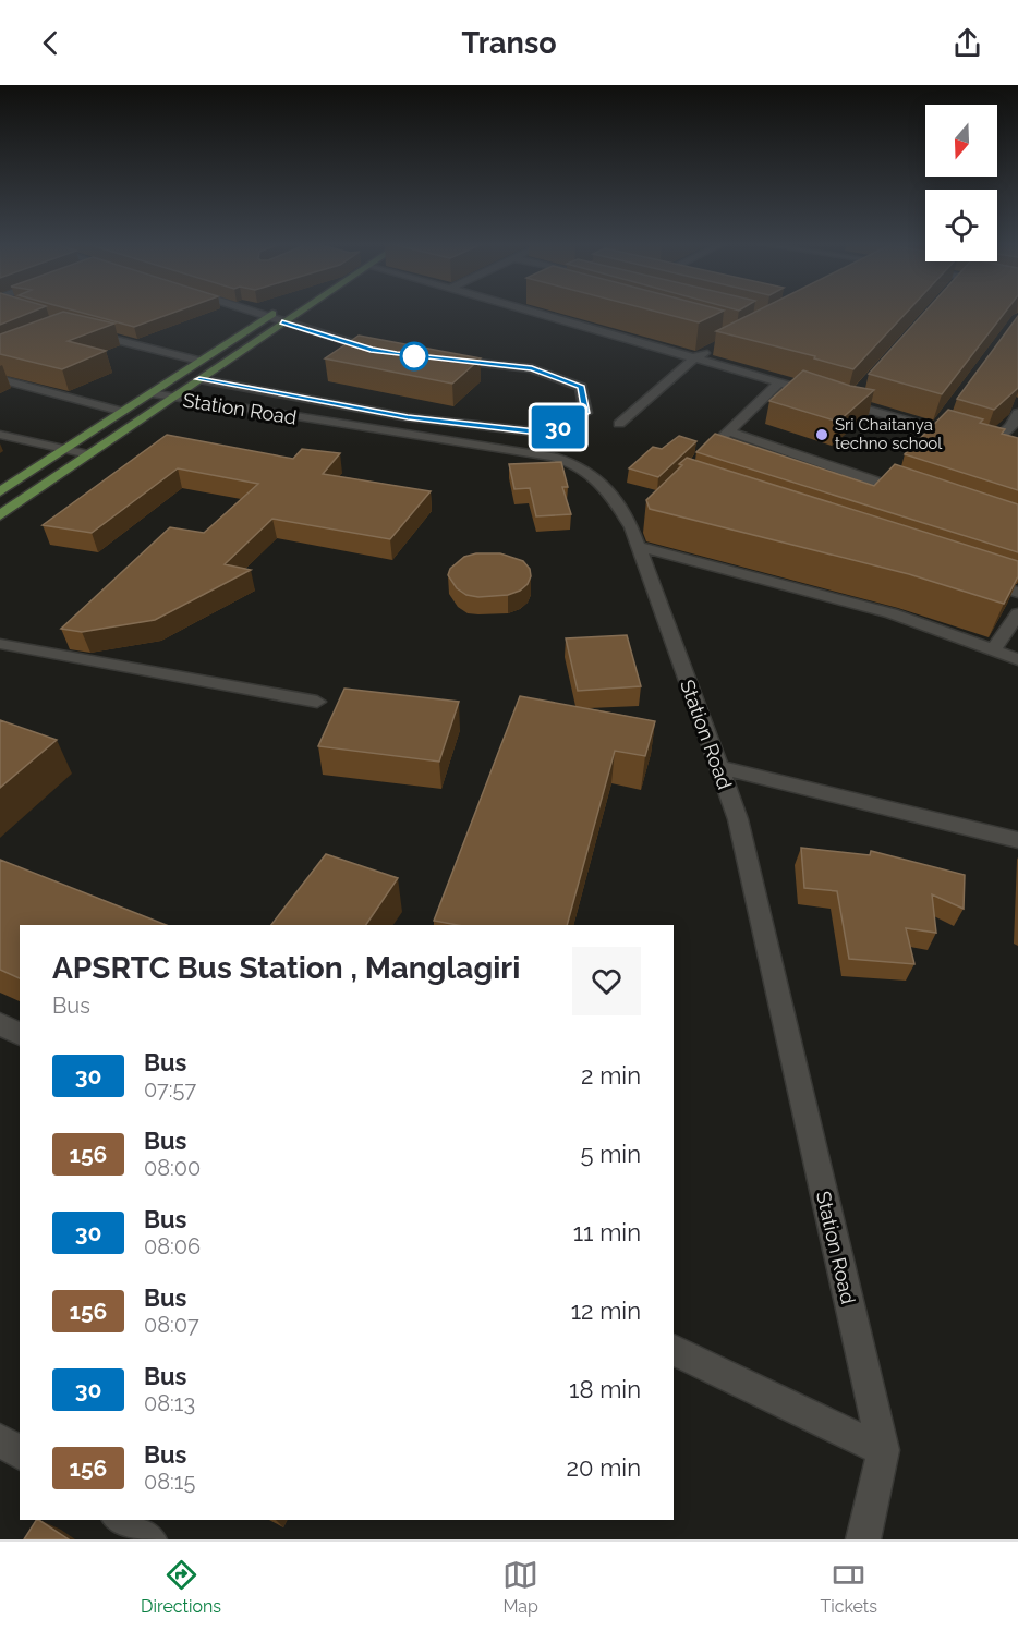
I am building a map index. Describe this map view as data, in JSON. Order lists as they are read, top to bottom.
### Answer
{
  "streets": {
    "street": ["Station Road"]
  },
  "places": ["Sri Chaitanya techno school"],
  "lines": ["bus line 30"],
  "north": "bottom",
  "page": {
    "header": "Transo",
    "on_map": "30",
    "heading": ["APSRTC Bus Station , Manglagiri", "Bus"],
    "list": [
      {
        "mark": "30",
        "name": "Bus",
        "note": "07:57",
        "value": "2 min"
      },
      {
        "mark": "156",
        "name": "Bus",
        "note": "08:00",
        "value": "5 min"
      },
      {
        "mark": "30",
        "name": "Bus",
        "note": "08:06",
        "value": "11 min"
      },
      {
        "mark": "156",
        "name": "Bus",
        "note": "08:07",
        "value": "12 min"
      },
      {
        "mark": "30",
        "name": "Bus",
        "note": "08:13",
        "value": "18 min"
      },
      {
        "mark": "156",
        "name": "Bus",
        "note": "08:15",
        "value": "20 min"
      }
    ],
    "tabs": ["Directions", "Map", "Tickets"]
  }
}
